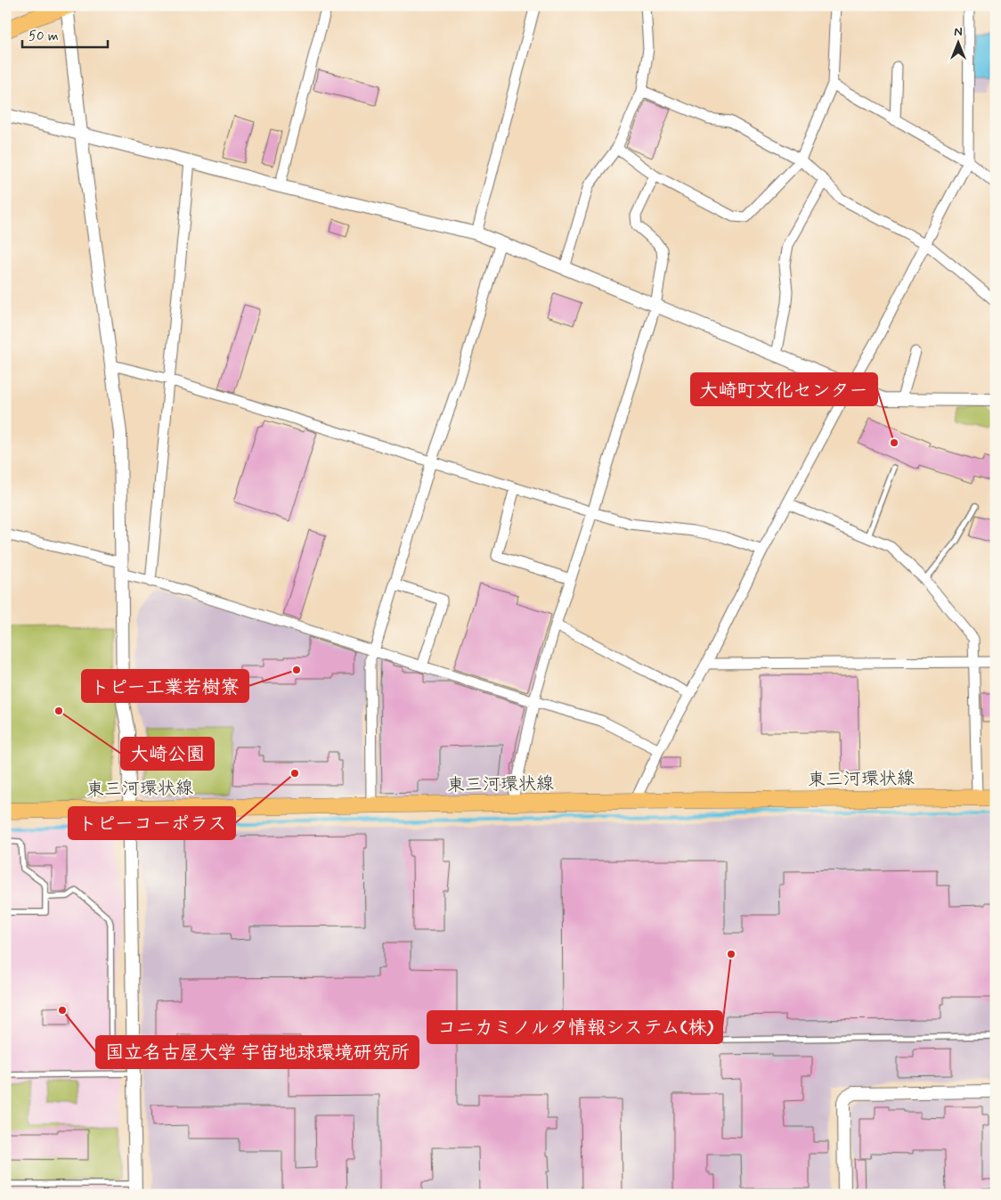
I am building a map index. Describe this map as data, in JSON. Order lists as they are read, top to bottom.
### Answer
{
  "streets": {
    "main road": ["東三河環状線"]
  },
  "places": [
    "大崎町文化センター",
    "トピー工業若樹寮",
    "大崎公園",
    "トピーコーポラス",
    "コニカミノルタ情報システム(株)",
    "国立名古屋大学 宇宙地球環境研究所"
  ],
  "scale_bar": "50 m",
  "north": "top"
}
